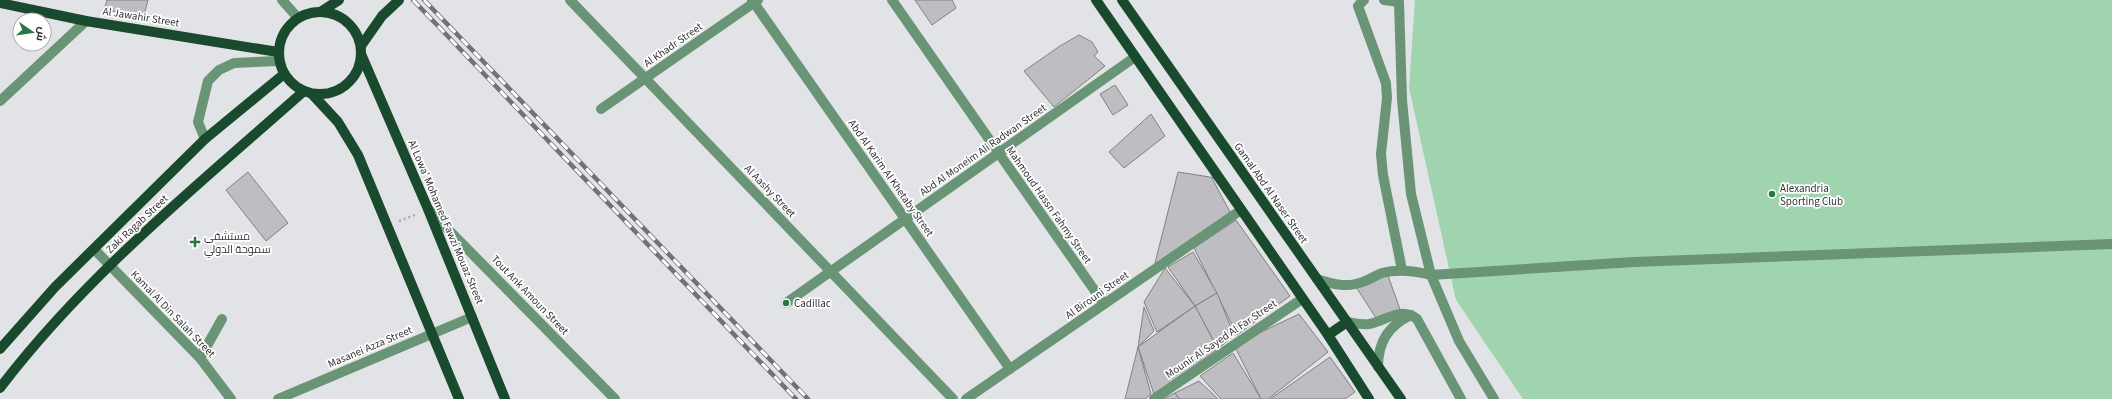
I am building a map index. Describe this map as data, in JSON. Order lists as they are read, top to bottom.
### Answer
{
  "streets": {
    "main road": [
      "Al Jawahir Street",
      "Gamal Abd Al Naser Street",
      "Al Lowa' Mohamed Fawzi Mouaz Street",
      "Zaki Ragab Street"
    ],
    "street": [
      "Al Khadr Street",
      "Abd Al Moneim Ali Radwan Street",
      "Abd Al Karim Al Khetaby Street",
      "Al Aashy Street",
      "Mahmoud Hassn Fahmy Street",
      "Tout Ank Amoun Street",
      "Al Birouni Street",
      "Kamal Al Din Salah Street",
      "Mounir Al Sayed Al Far Street",
      "Masanei Azza Street"
    ]
  },
  "crossings": [
    ["Al Jawahir Street", "Al Lowa' Mohamed Fawzi Mouaz Street"],
    ["Al Jawahir Street", "Zaki Ragab Street"],
    ["Al Khadr Street", "Abd Al Karim Al Khetaby Street"],
    ["Al Khadr Street", "Al Aashy Street"],
    ["Abd Al Moneim Ali Radwan Street", "Abd Al Karim Al Khetaby Street"],
    ["Abd Al Moneim Ali Radwan Street", "Al Aashy Street"],
    ["Abd Al Moneim Ali Radwan Street", "Mahmoud Hassn Fahmy Street"],
    ["Abd Al Karim Al Khetaby Street", "Al Birouni Street"],
    ["Mahmoud Hassn Fahmy Street", "Al Birouni Street"],
    ["Al Lowa' Mohamed Fawzi Mouaz Street", "Zaki Ragab Street"],
    ["Al Lowa' Mohamed Fawzi Mouaz Street", "Tout Ank Amoun Street"],
    ["Al Lowa' Mohamed Fawzi Mouaz Street", "Masanei Azza Street"],
    ["Zaki Ragab Street", "Kamal Al Din Salah Street"]
  ],
  "places": {
    "other": ["Alexandria Sporting Club", "Cadillac"],
    "health": ["مستشفى سموحة الدولي"]
  },
  "north": "right"
}
